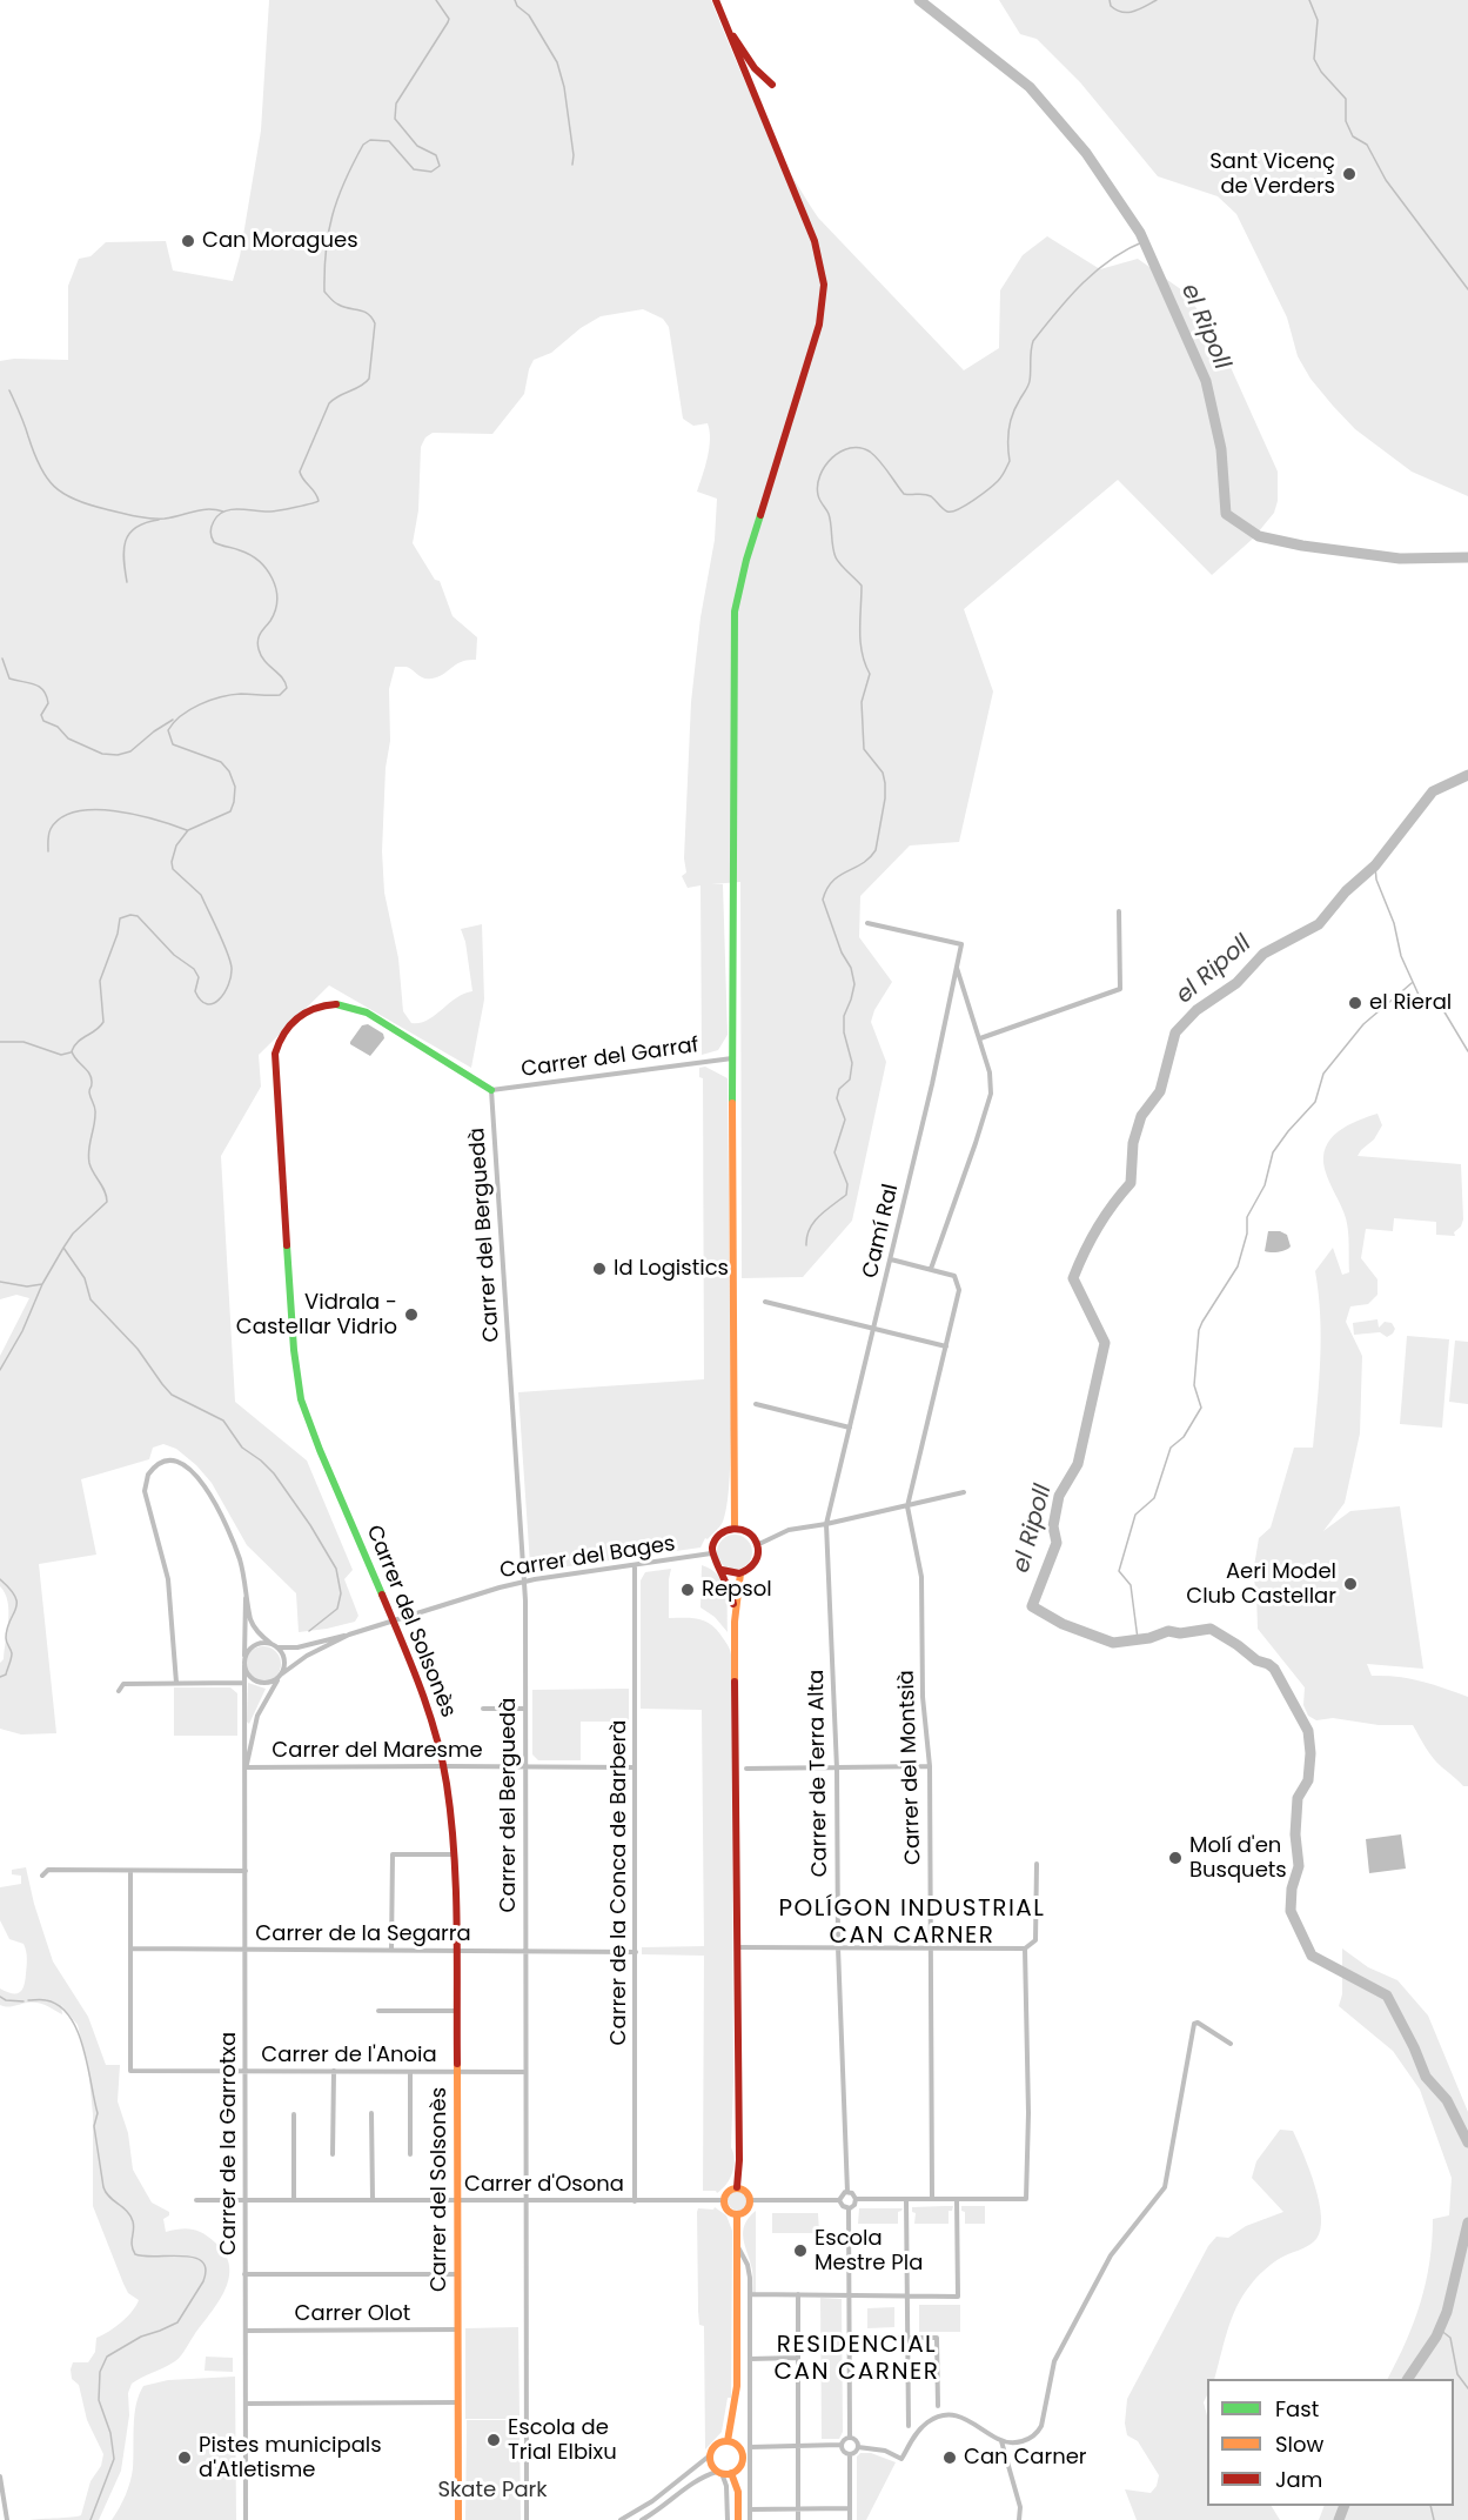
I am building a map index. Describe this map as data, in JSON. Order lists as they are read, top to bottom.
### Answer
{
  "streets": {
    "street": [
      "Carrer del Garraf",
      "Camí Ral",
      "Carrer del Berguedà",
      "Carrer del Bages",
      "Carrer del Solsonès",
      "Carrer del Maresme",
      "Carrer del Montsià",
      "Carrer de Terra Alta",
      "Carrer de la Conca de Barberà",
      "Carrer de la Segarra",
      "Carrer de l'Anoia",
      "Carrer de la Garrotxa",
      "Carrer d'Osona",
      "Carrer Olot"
    ]
  },
  "crossings": [
    ["Carrer del Garraf", "Carrer del Berguedà"],
    ["Carrer del Garraf", "Carrer del Solsonès"],
    ["Camí Ral", "Carrer de Terra Alta"],
    ["Carrer del Berguedà", "Carrer del Bages"],
    ["Carrer del Berguedà", "Carrer del Solsonès"],
    ["Carrer del Berguedà", "Carrer del Maresme"],
    ["Carrer del Berguedà", "Carrer de la Segarra"],
    ["Carrer del Berguedà", "Carrer de l'Anoia"],
    ["Carrer del Berguedà", "Carrer d'Osona"],
    ["Carrer del Bages", "Carrer del Solsonès"],
    ["Carrer del Bages", "Carrer de la Conca de Barberà"],
    ["Carrer del Bages", "Carrer de la Garrotxa"],
    ["Carrer del Solsonès", "Carrer del Maresme"],
    ["Carrer del Solsonès", "Carrer de la Segarra"],
    ["Carrer del Solsonès", "Carrer de l'Anoia"],
    ["Carrer del Solsonès", "Carrer d'Osona"],
    ["Carrer del Solsonès", "Carrer Olot"],
    ["Carrer del Maresme", "Carrer de la Conca de Barberà"],
    ["Carrer del Maresme", "Carrer de la Garrotxa"],
    ["Carrer de la Conca de Barberà", "Carrer de la Segarra"],
    ["Carrer de la Conca de Barberà", "Carrer d'Osona"],
    ["Carrer de la Segarra", "Carrer de l'Anoia"],
    ["Carrer de la Segarra", "Carrer de la Garrotxa"],
    ["Carrer de l'Anoia", "Carrer de la Garrotxa"],
    ["Carrer de la Garrotxa", "Carrer d'Osona"],
    ["Carrer de la Garrotxa", "Carrer Olot"]
  ],
  "districts": ["POLÍGON INDUSTRIAL CAN CARNER", "RESIDENCIAL CAN CARNER"],
  "water": ["el Ripoll"],
  "parks": ["Skate Park"],
  "places": [
    "Sant Vicenç de Verders",
    "Can Moragues",
    "el Rieral",
    "Id Logistics",
    "Vidrala - Castellar Vidrio",
    "Aeri Model Club Castellar",
    "Repsol",
    "Molí d'en Busquets",
    "Escola Mestre Pla",
    "Escola de Trial Elbixu",
    "Pistes municipals d'Atletisme",
    "Can Carner"
  ],
  "legend": ["Fast", "Slow", "Jam"]
}
